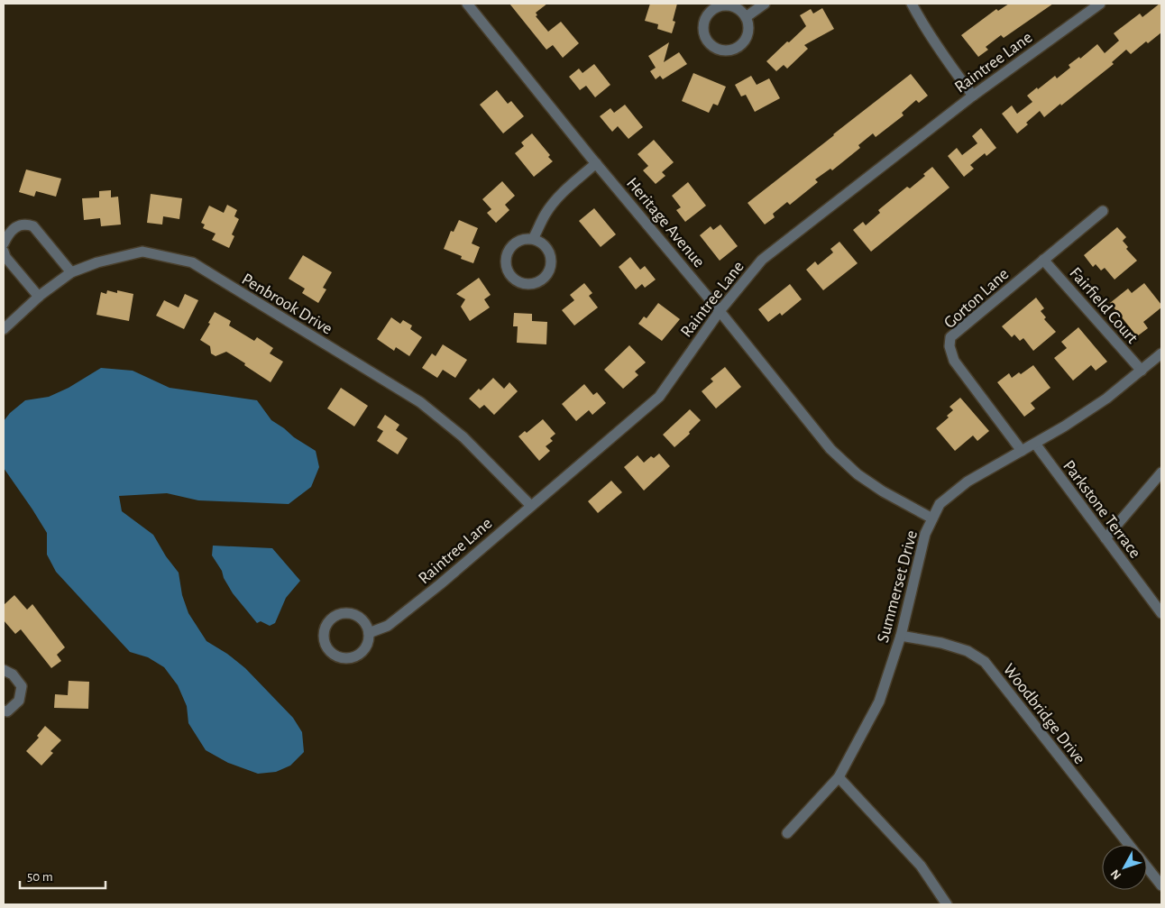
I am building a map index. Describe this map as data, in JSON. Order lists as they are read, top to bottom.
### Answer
{
  "streets": {
    "street": [
      "Raintree Lane",
      "Heritage Avenue",
      "Gorton Lane",
      "Penbrook Drive",
      "Fairfield Court",
      "Parkstone Terrace",
      "Summerset Drive",
      "Woodbridge Drive"
    ]
  },
  "crossings": [
    ["Raintree Lane", "Heritage Avenue"],
    ["Raintree Lane", "Penbrook Drive"],
    ["Heritage Avenue", "Summerset Drive"],
    ["Gorton Lane", "Fairfield Court"],
    ["Gorton Lane", "Summerset Drive"],
    ["Fairfield Court", "Summerset Drive"],
    ["Parkstone Terrace", "Summerset Drive"],
    ["Summerset Drive", "Woodbridge Drive"]
  ],
  "scale_bar": "50 m",
  "north": "bottom left"
}
